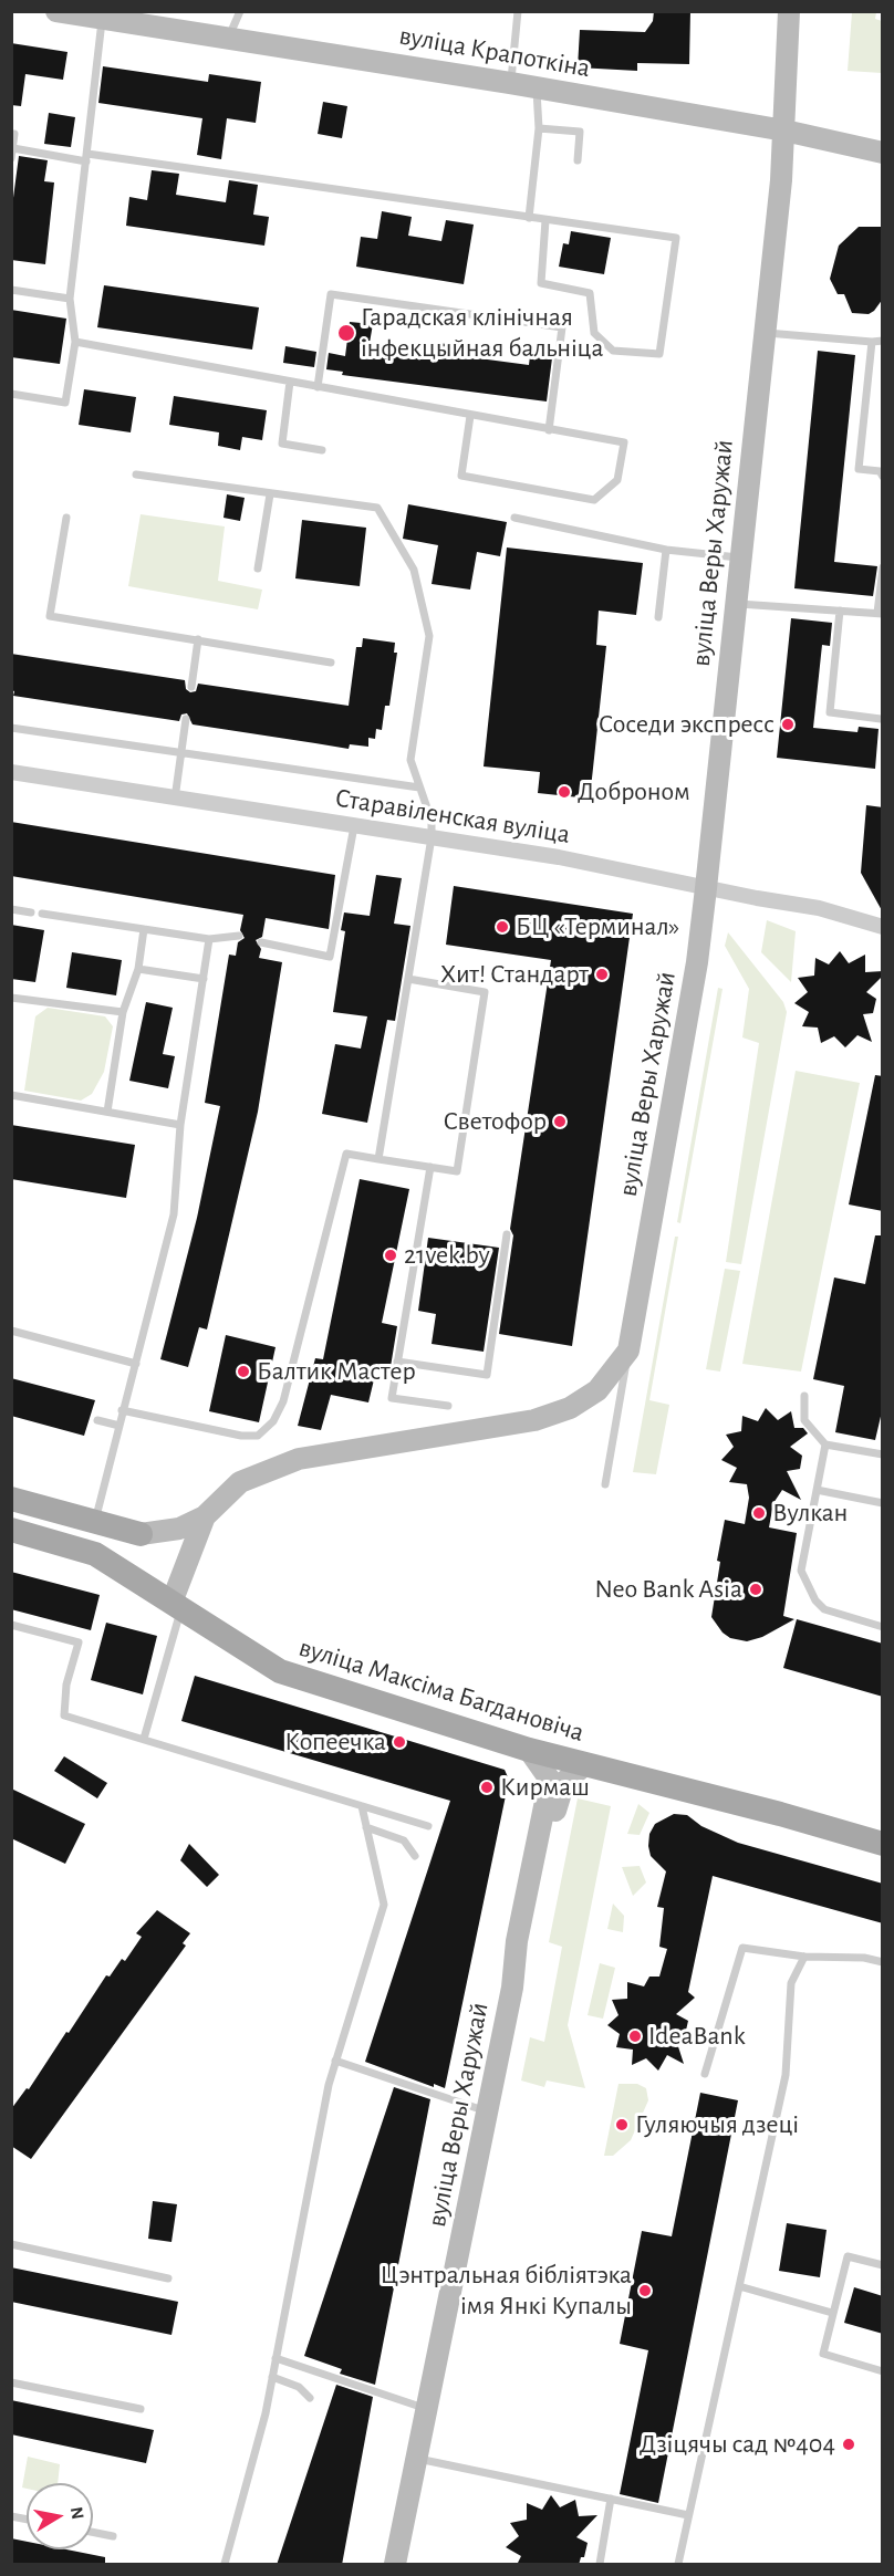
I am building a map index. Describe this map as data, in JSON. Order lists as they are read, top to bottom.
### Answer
{
  "streets": {
    "main road": ["вуліца Крапоткіна", "вуліца Веры Харужай", "вуліца Максіма Багдановіча"],
    "street": ["Старавіленская вуліца"]
  },
  "crossings": [
    ["вуліца Крапоткіна", "вуліца Веры Харужай"],
    ["вуліца Веры Харужай", "Старавіленская вуліца"],
    ["вуліца Веры Харужай", "вуліца Максіма Багдановіча"]
  ],
  "places": [
    "Гарадская клінічная інфекцыйная бальніца",
    "Соседи экспресс",
    "Доброном",
    "БЦ «Терминал»",
    "Хит! Стандарт",
    "Светофор",
    "21vek.by",
    "Балтик Мастер",
    "Вулкан",
    "Neo Bank Asia",
    "Копеечка",
    "Кирмаш",
    "IdeaBank",
    "Гуляючыя дзеці",
    "Цэнтральная бібліятэка імя Янкі Купалы",
    "Дзіцячы сад №404"
  ],
  "north": "right"
}
